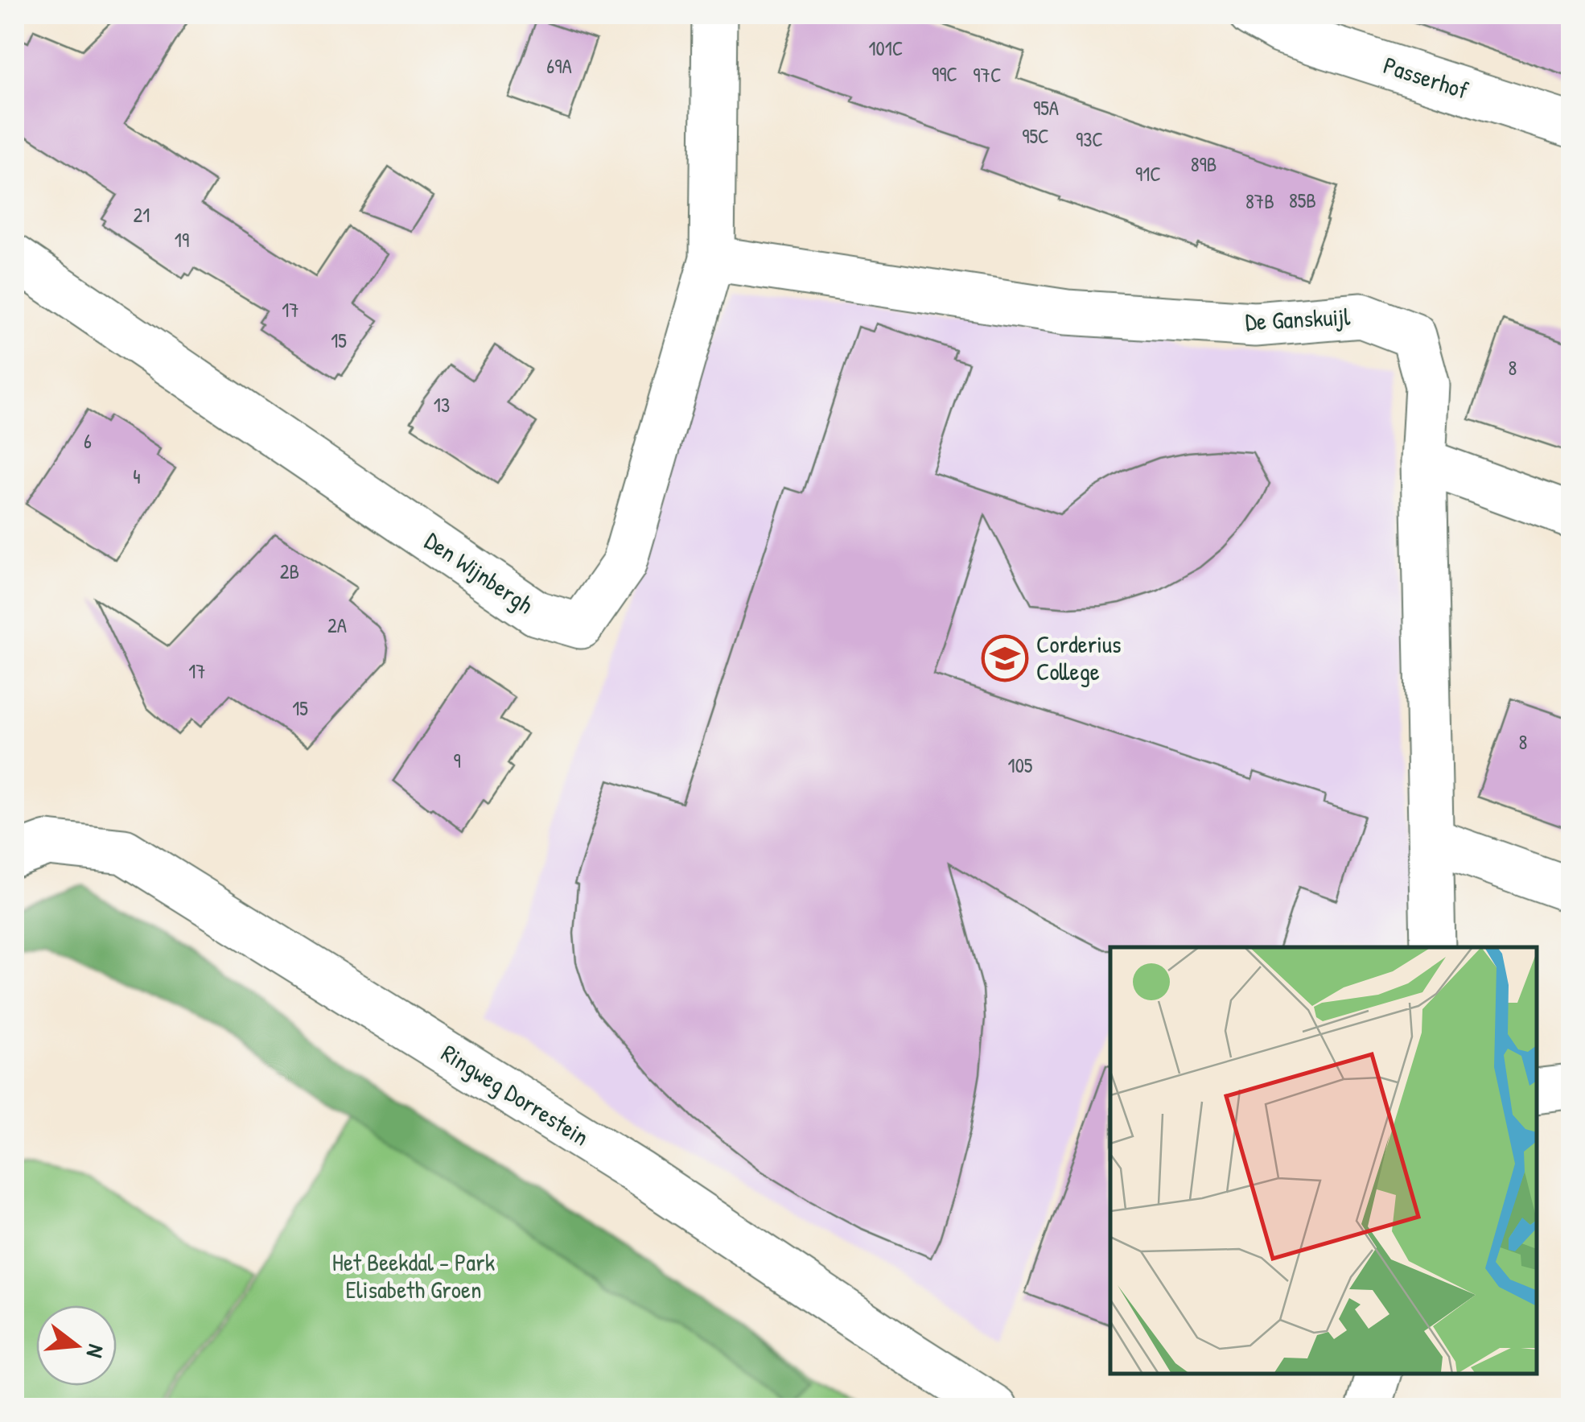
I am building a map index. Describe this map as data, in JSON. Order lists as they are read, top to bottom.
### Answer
{
  "streets": {
    "street": [
      "Passerhof",
      "De Ganskuijl",
      "Den Wijnbergh",
      "Ringweg Dorrestein"
    ]
  },
  "crossings": [
    ["De Ganskuijl", "Den Wijnbergh"]
  ],
  "parks": ["Het Beekdal - Park Elisabeth Groen"],
  "places": {
    "school or university": ["Corderius College"]
  },
  "house_numbers": [
    "101C",
    "69A",
    "99C",
    "97C",
    "95A",
    "95C",
    "93C",
    "89B",
    "91C",
    "85B",
    "87B",
    "21",
    "19",
    "17",
    "15",
    "8",
    "13",
    "6",
    "4",
    "2B",
    "2A",
    "17",
    "15",
    "8",
    "9",
    "105"
  ],
  "north": "right"
}
